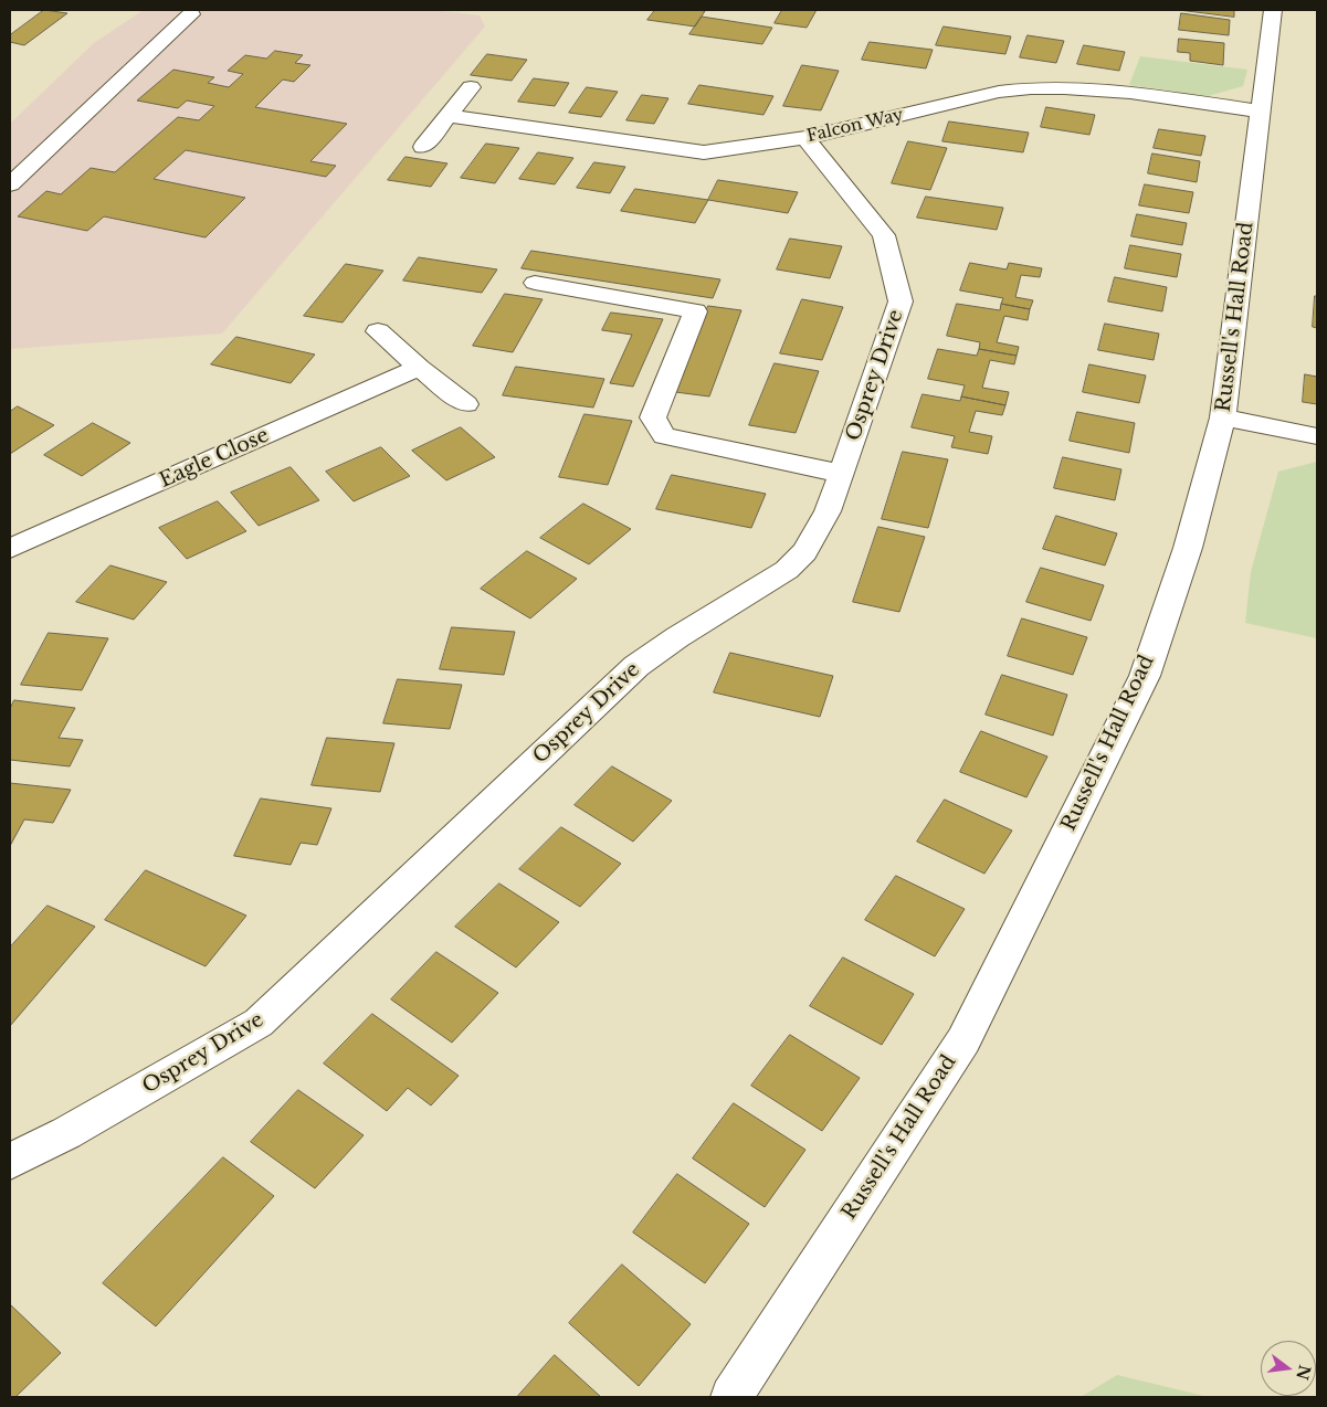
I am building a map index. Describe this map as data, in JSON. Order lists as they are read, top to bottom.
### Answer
{
  "streets": {
    "street": [
      "Falcon Way",
      "Russell's Hall Road",
      "Osprey Drive",
      "Eagle Close"
    ]
  },
  "crossings": [
    ["Falcon Way", "Russell's Hall Road"],
    ["Falcon Way", "Osprey Drive"]
  ],
  "north": "right"
}
